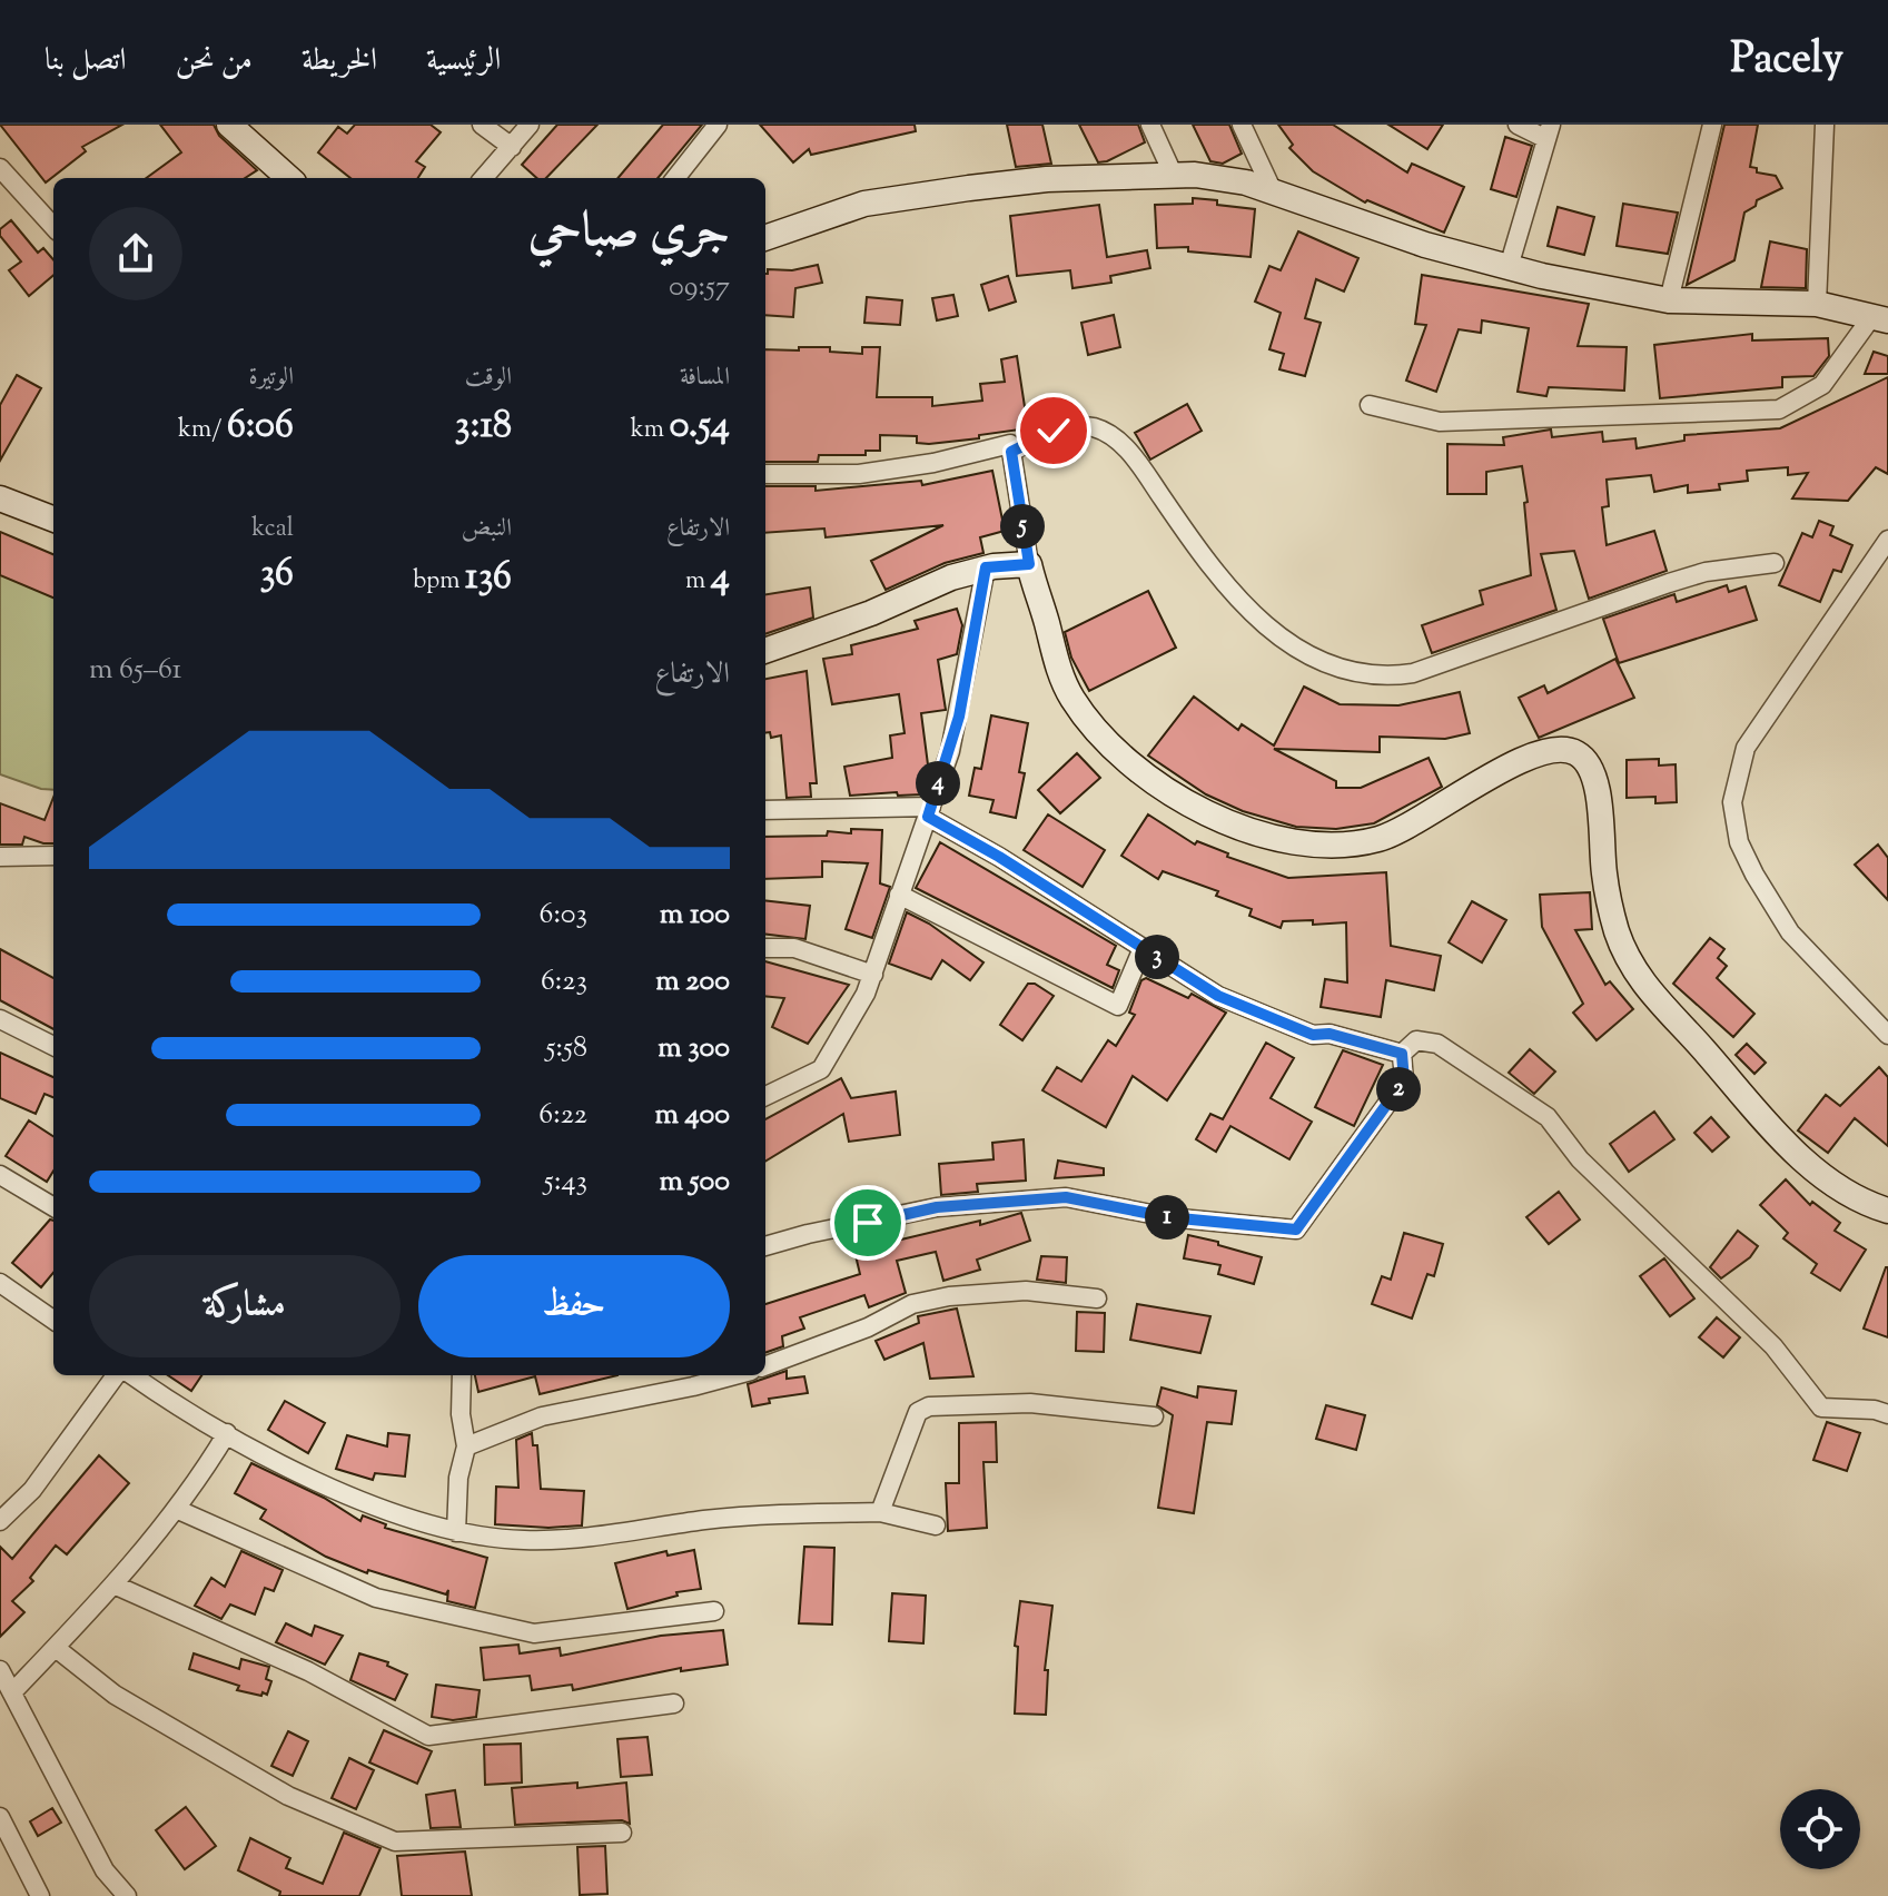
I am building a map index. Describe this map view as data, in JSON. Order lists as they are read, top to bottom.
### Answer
{
  "page": {
    "header": "Pacely",
    "nav": [
      "الرئيسية",
      "الخريطة",
      "من نحن",
      "اتصل بنا"
    ],
    "heading": ["جري صباحي", "09:57"],
    "stats": [
      ["المسافة", "0.54 km"],
      ["الوقت", "3:18"],
      ["الوتيرة", "6:06 /km"],
      ["الارتفاع", "4 m"],
      ["النبض", "136 bpm"],
      ["kcal", "36"]
    ],
    "pins": [
      "5",
      "4",
      "3",
      "2",
      "1"
    ],
    "chart": ["الارتفاع", "61–65 m"],
    "list": [
      {
        "name": "100 m",
        "note": "6:03"
      },
      {
        "name": "200 m",
        "note": "6:23"
      },
      {
        "name": "300 m",
        "note": "5:58"
      },
      {
        "name": "400 m",
        "note": "6:22"
      },
      {
        "name": "500 m",
        "note": "5:43"
      }
    ],
    "buttons": ["حفظ", "مشاركة"]
  }
}
